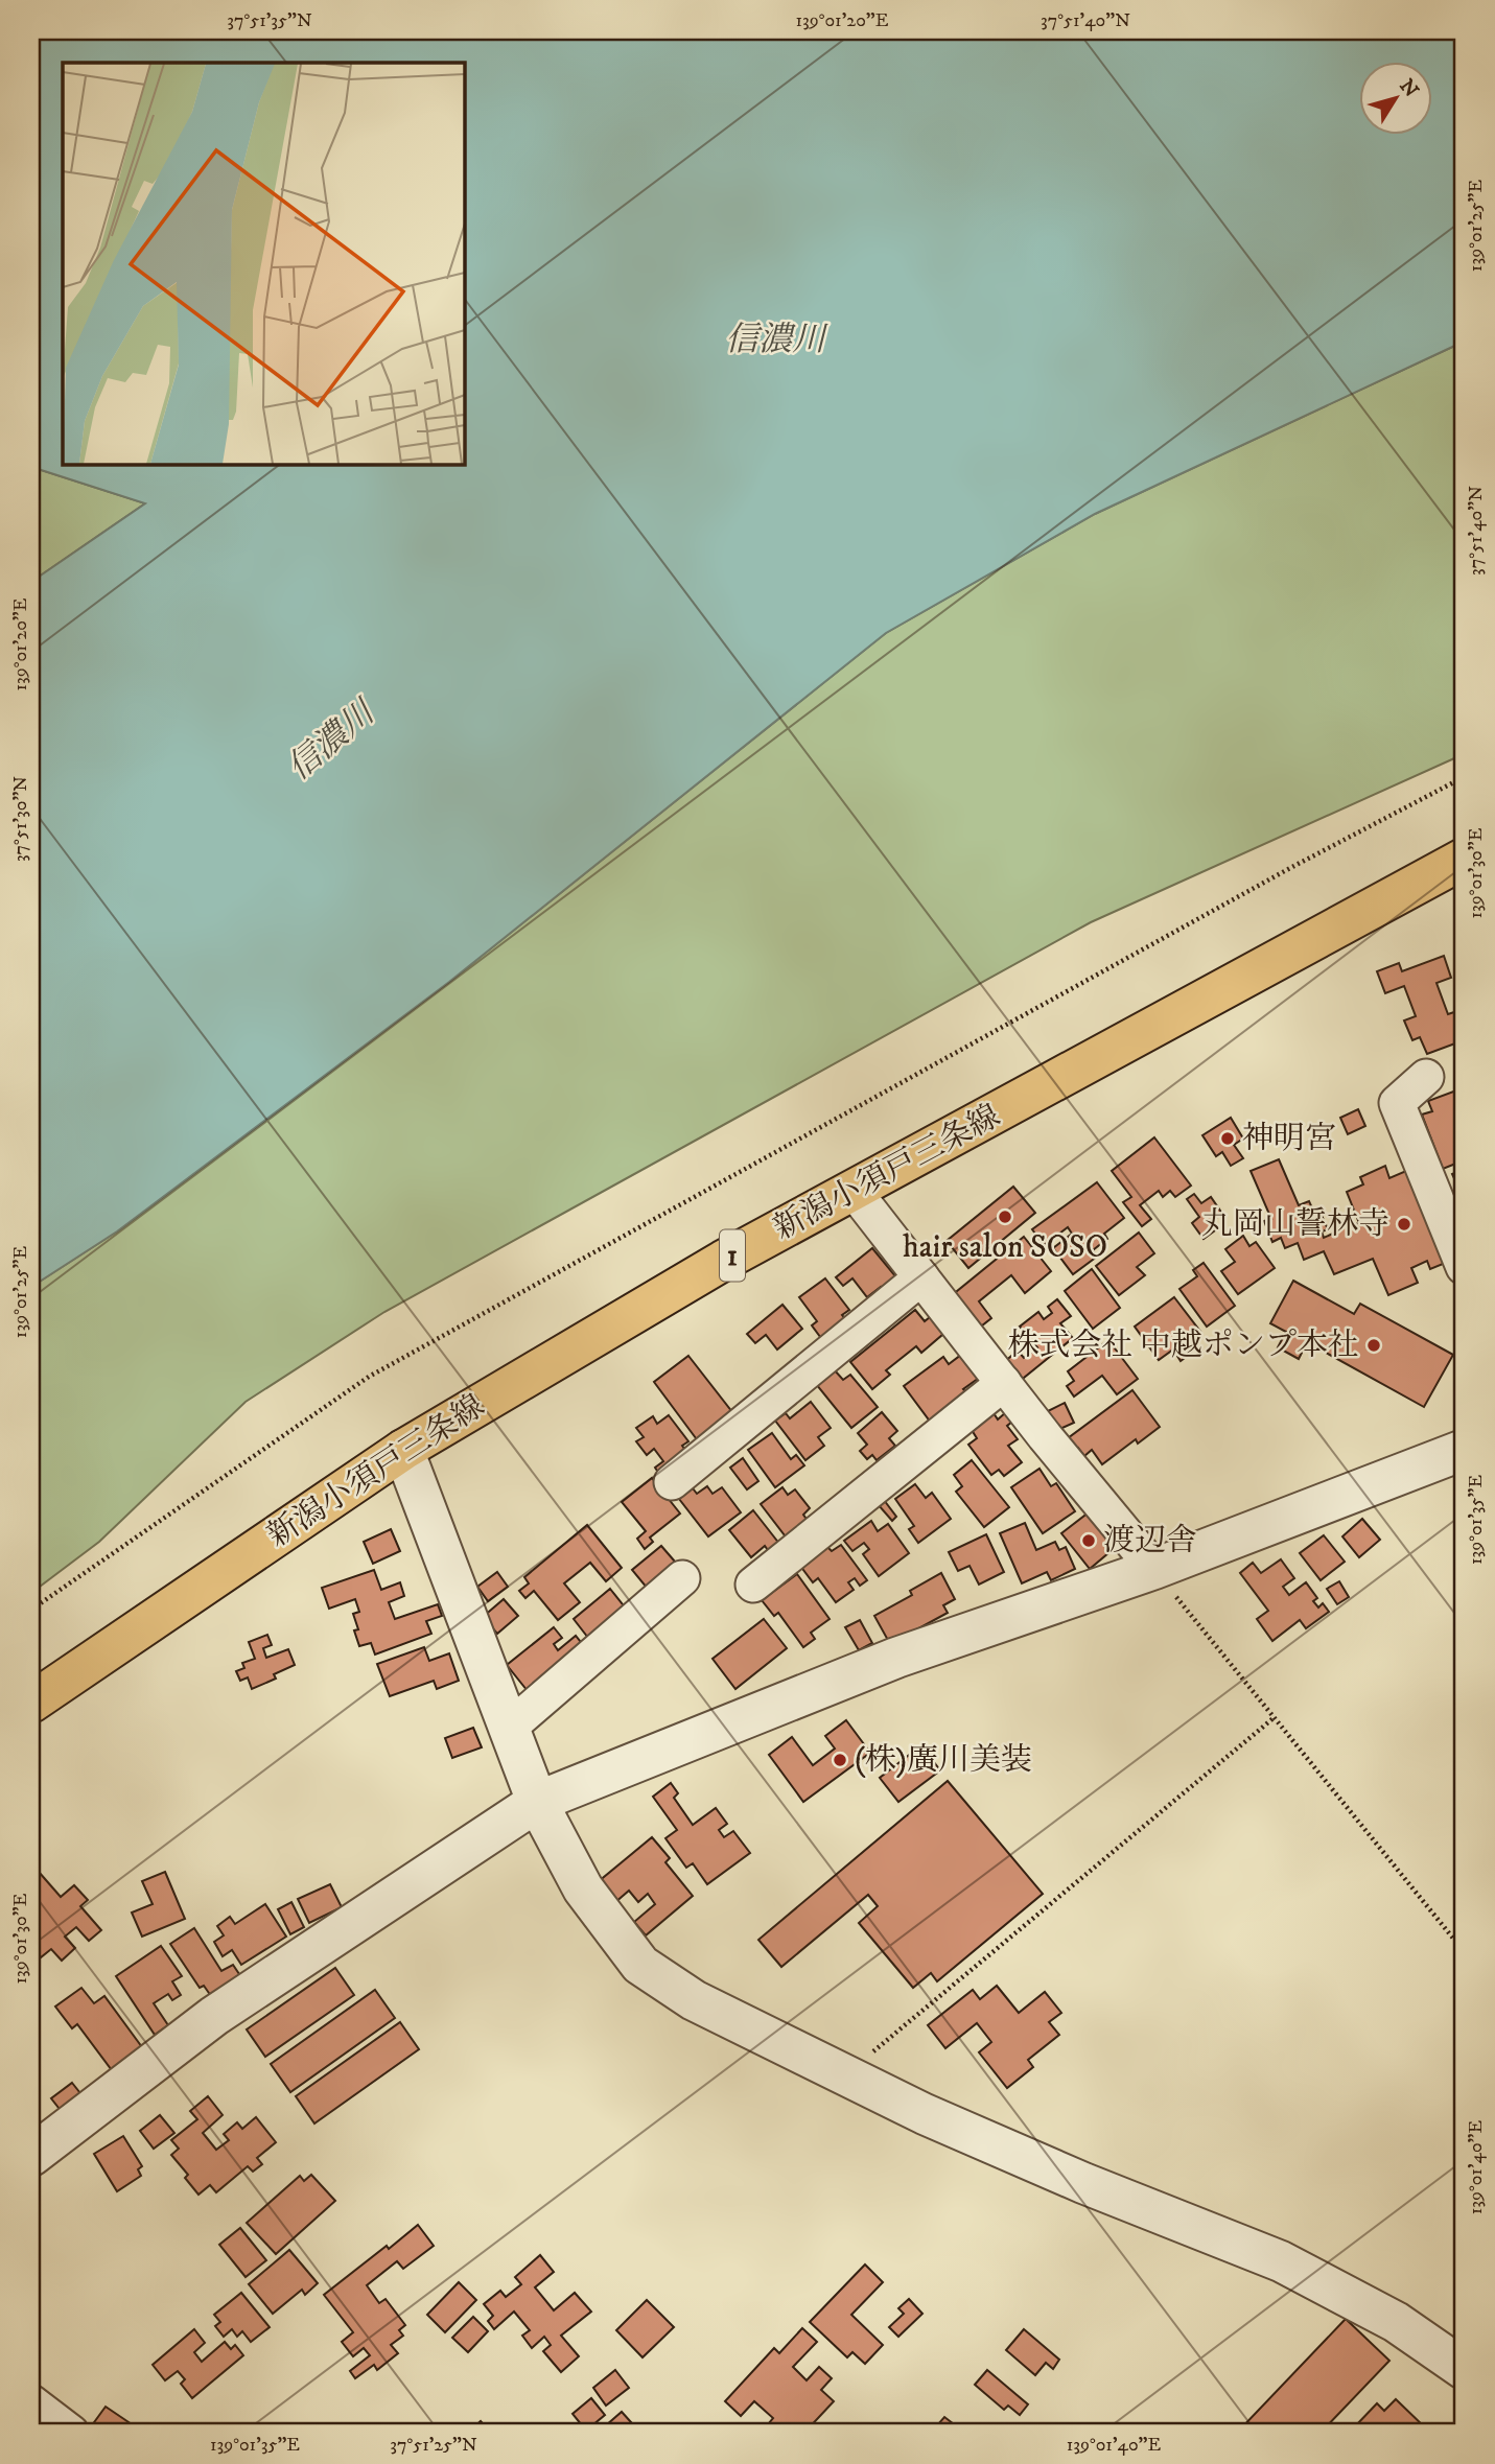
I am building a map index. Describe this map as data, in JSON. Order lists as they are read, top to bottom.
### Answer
{
  "streets": {
    "main road": ["新潟小須戸三条線", "1"]
  },
  "water": ["信濃川"],
  "places": [
    "神明宮",
    "hair salon SOSO",
    "丸岡山誓林寺",
    "株式会社 中越ポンプ本社",
    "渡辺舎",
    "(株)廣川美装"
  ],
  "north": "top right",
  "coordinates": [
    "37°51'35\"N",
    "139°01'20\"E",
    "37°51'40\"N",
    "139°01'25\"E",
    "37°51'30\"N",
    "139°01'30\"E",
    "139°01'35\"E",
    "139°01'40\"E",
    "37°51'25\"N"
  ]
}
